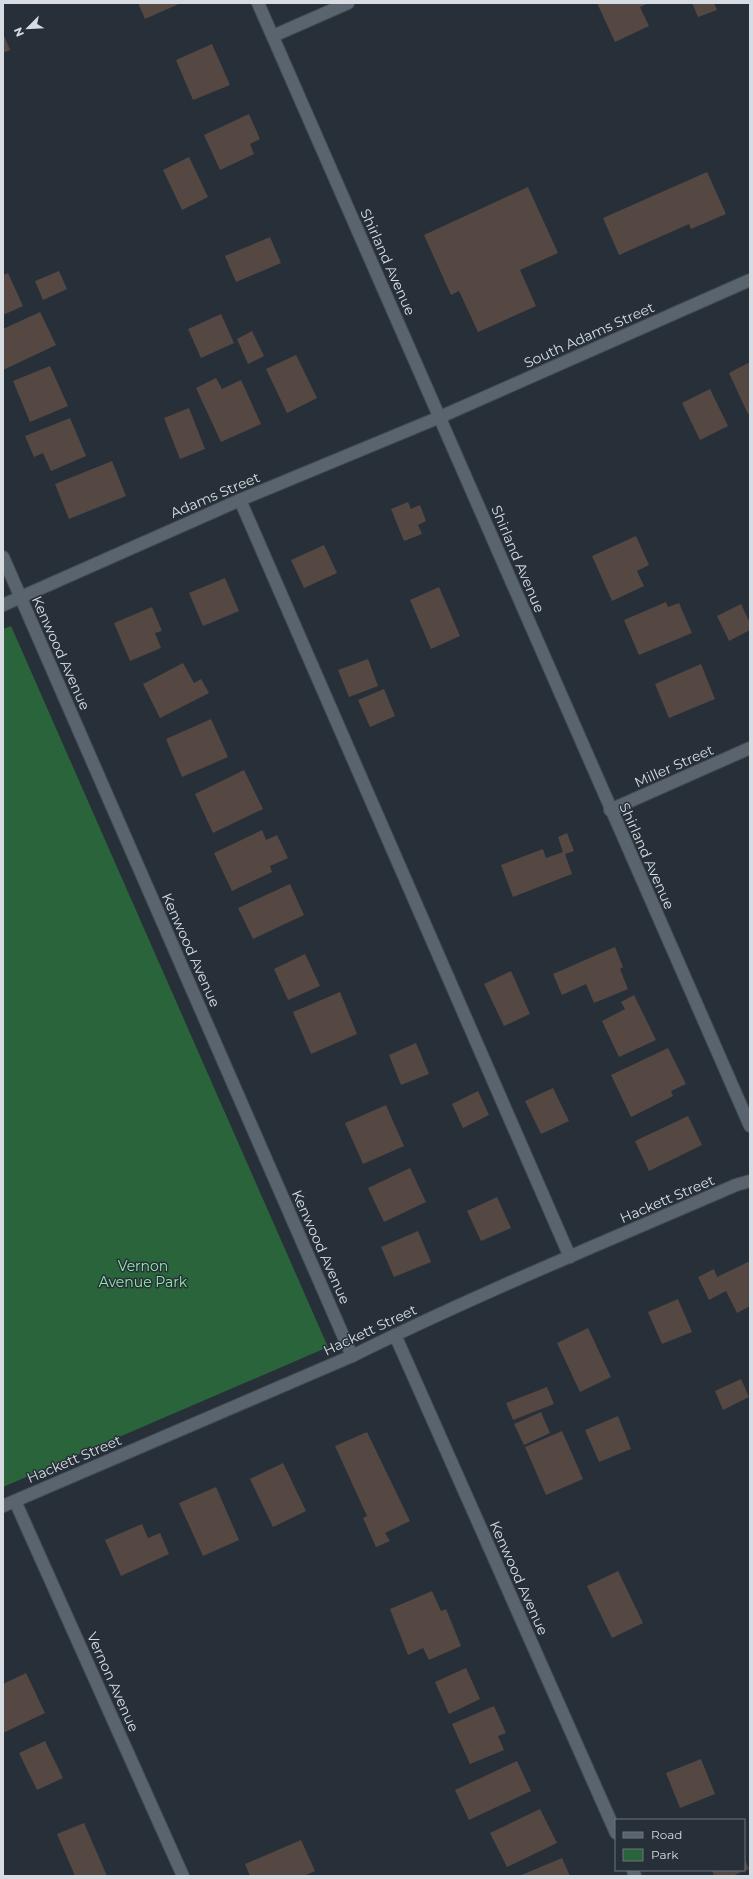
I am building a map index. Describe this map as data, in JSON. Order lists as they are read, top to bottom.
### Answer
{
  "streets": {
    "street": [
      "Shirland Avenue",
      "South Adams Street",
      "Adams Street",
      "Kenwood Avenue",
      "Miller Street",
      "Hackett Street",
      "Vernon Avenue"
    ]
  },
  "crossings": [
    ["Shirland Avenue", "South Adams Street"],
    ["Shirland Avenue", "Adams Street"],
    ["Shirland Avenue", "Miller Street"],
    ["South Adams Street", "Adams Street"],
    ["Adams Street", "Kenwood Avenue"],
    ["Kenwood Avenue", "Hackett Street"],
    ["Hackett Street", "Vernon Avenue"]
  ],
  "parks": ["Vernon Avenue Park"],
  "legend": ["Road", "Park"],
  "north": "bottom left"
}
